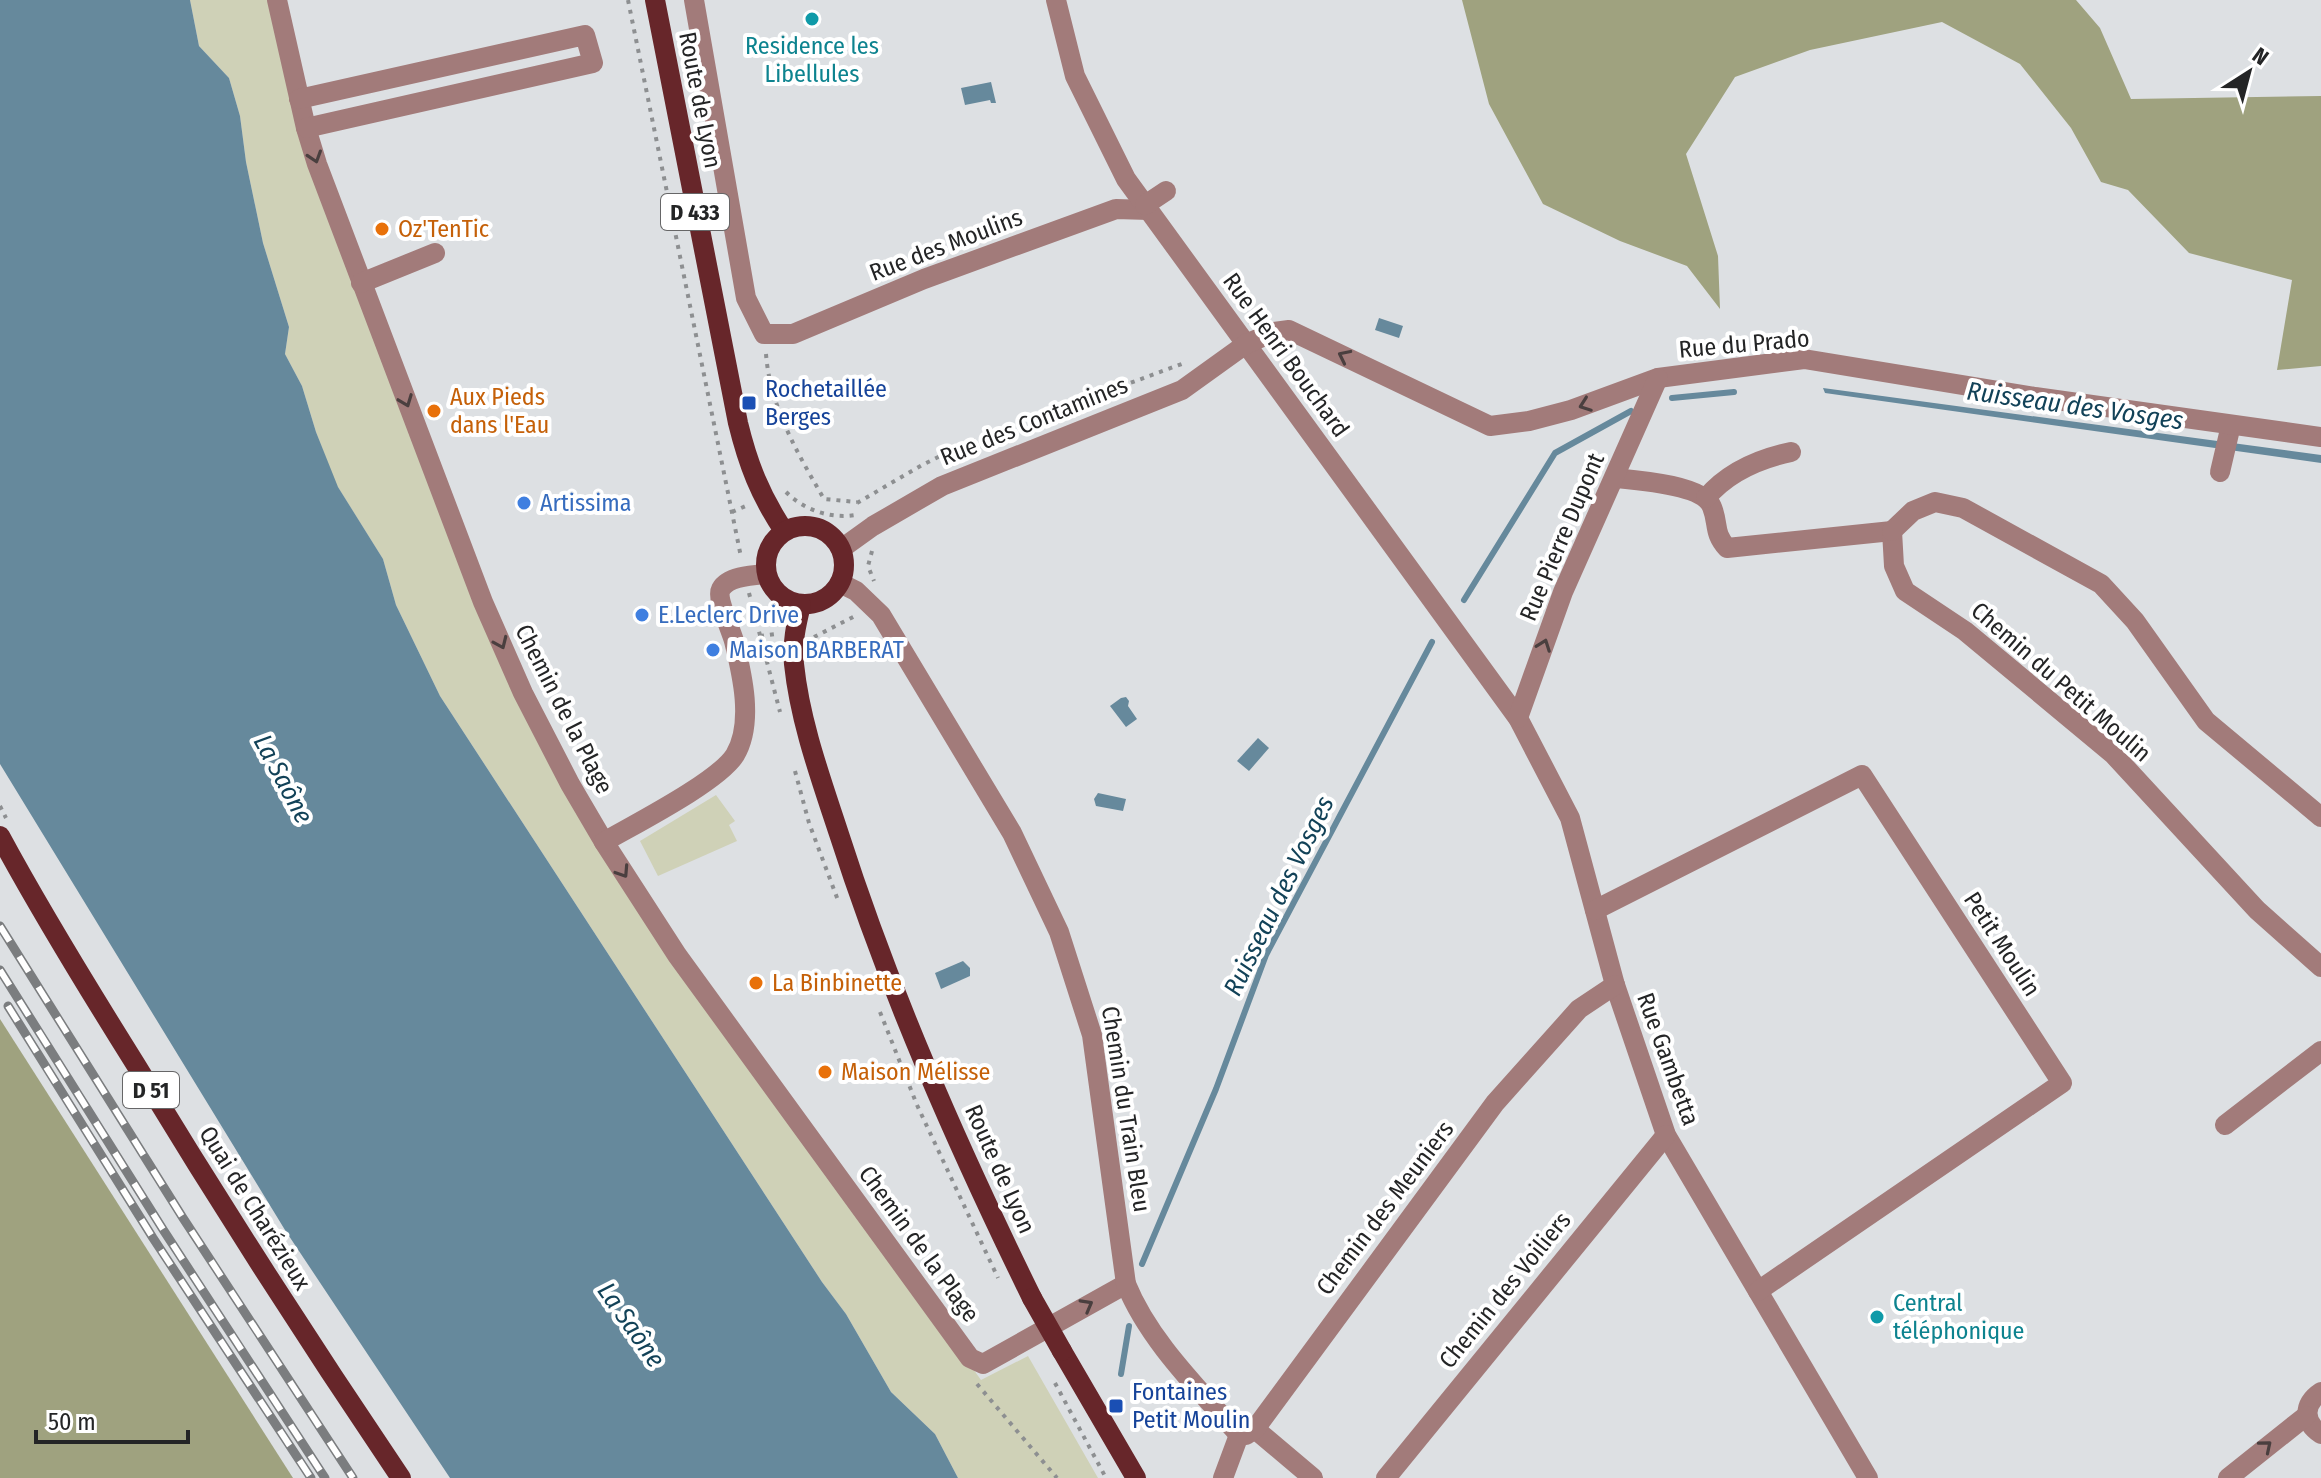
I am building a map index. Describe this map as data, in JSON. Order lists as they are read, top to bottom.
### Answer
{
  "streets": {
    "main road": [
      "Route de Lyon",
      "D 433",
      "D 51",
      "Quai de Charézieux"
    ],
    "street": [
      "Rue des Moulins",
      "Rue du Prado",
      "Rue Henri Bouchard",
      "Rue des Contamines",
      "Rue Pierre Dupont",
      "Chemin du Petit Moulin",
      "Chemin de la Plage",
      "Petit Moulin",
      "Rue Gambetta",
      "Chemin du Train Bleu",
      "Chemin des Meuniers",
      "Chemin des Voiliers"
    ]
  },
  "crossings": [
    ["Route de Lyon", "Rue des Contamines"],
    ["Route de Lyon", "Chemin du Train Bleu"],
    ["Rue des Moulins", "Rue Henri Bouchard"],
    ["Rue du Prado", "Rue Henri Bouchard"],
    ["Rue du Prado", "Rue des Contamines"],
    ["Rue du Prado", "Rue Pierre Dupont"],
    ["Rue Henri Bouchard", "Rue des Contamines"],
    ["Rue Henri Bouchard", "Rue Pierre Dupont"],
    ["Rue Henri Bouchard", "Rue Gambetta"],
    ["Rue des Contamines", "Chemin du Train Bleu"],
    ["Rue Pierre Dupont", "Rue Gambetta"],
    ["Petit Moulin", "Rue Gambetta"],
    ["Rue Gambetta", "Chemin des Meuniers"],
    ["Rue Gambetta", "Chemin des Voiliers"],
    ["Chemin du Train Bleu", "Chemin des Meuniers"]
  ],
  "one_way": ["Rue du Prado", "Rue Pierre Dupont", "Chemin de la Plage"],
  "water": ["Ruisseau des Vosges", "La Saône"],
  "places": {
    "other": [
      "Residence les Libellules",
      "Oz'TenTic",
      "Aux Pieds dans l'Eau",
      "Artissima",
      "E.Leclerc Drive",
      "Maison BARBERAT",
      "La Binbinette",
      "Maison Mélisse",
      "Central téléphonique"
    ],
    "transit": ["Rochetaillée Berges", "Fontaines Petit Moulin"]
  },
  "scale_bar": "50 m",
  "north": "top right"
}
